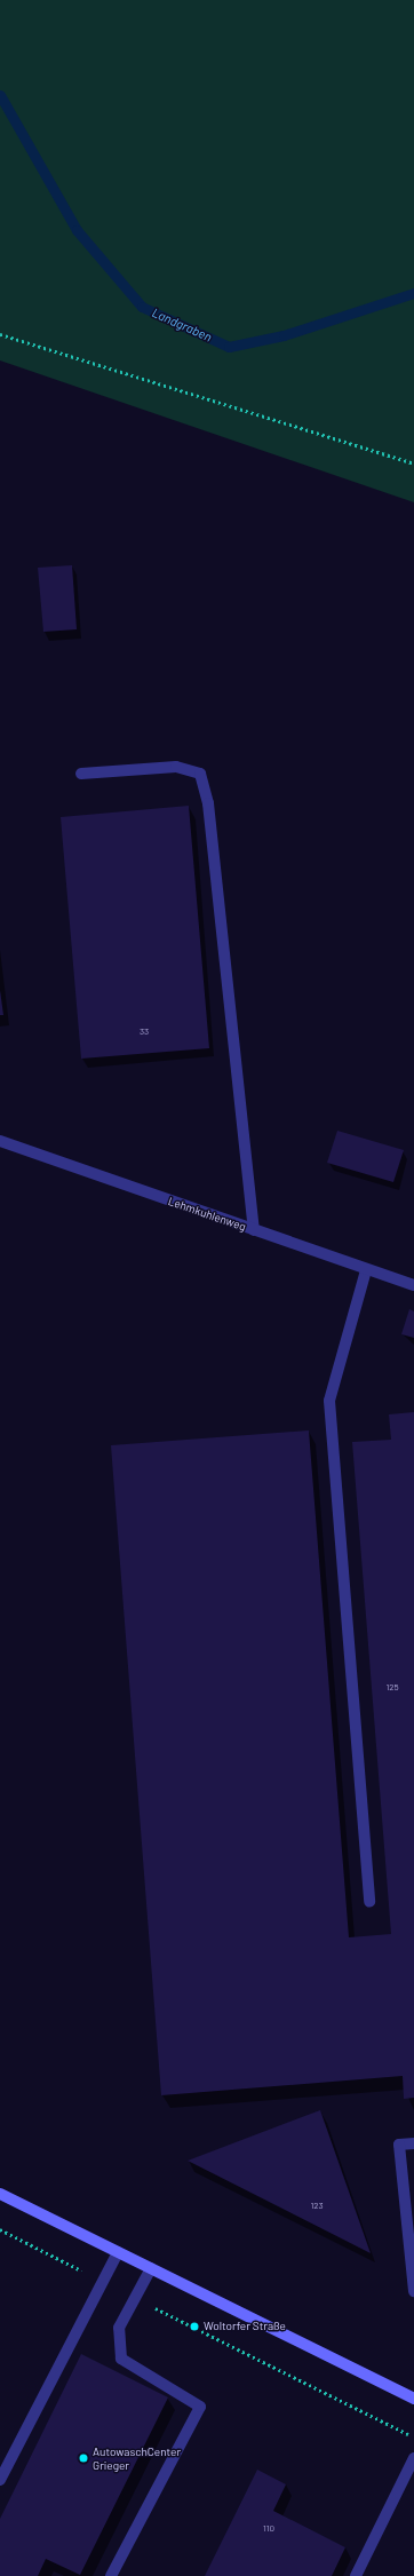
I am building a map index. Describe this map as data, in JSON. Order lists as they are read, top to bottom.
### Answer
{
  "streets": {
    "street": ["Lehmkuhlenweg"]
  },
  "water": ["Landgraben"],
  "places": ["Woltorfer Straße", "AutowaschCenter Grieger"],
  "house_numbers": [
    "33",
    "125",
    "123",
    "110"
  ]
}
